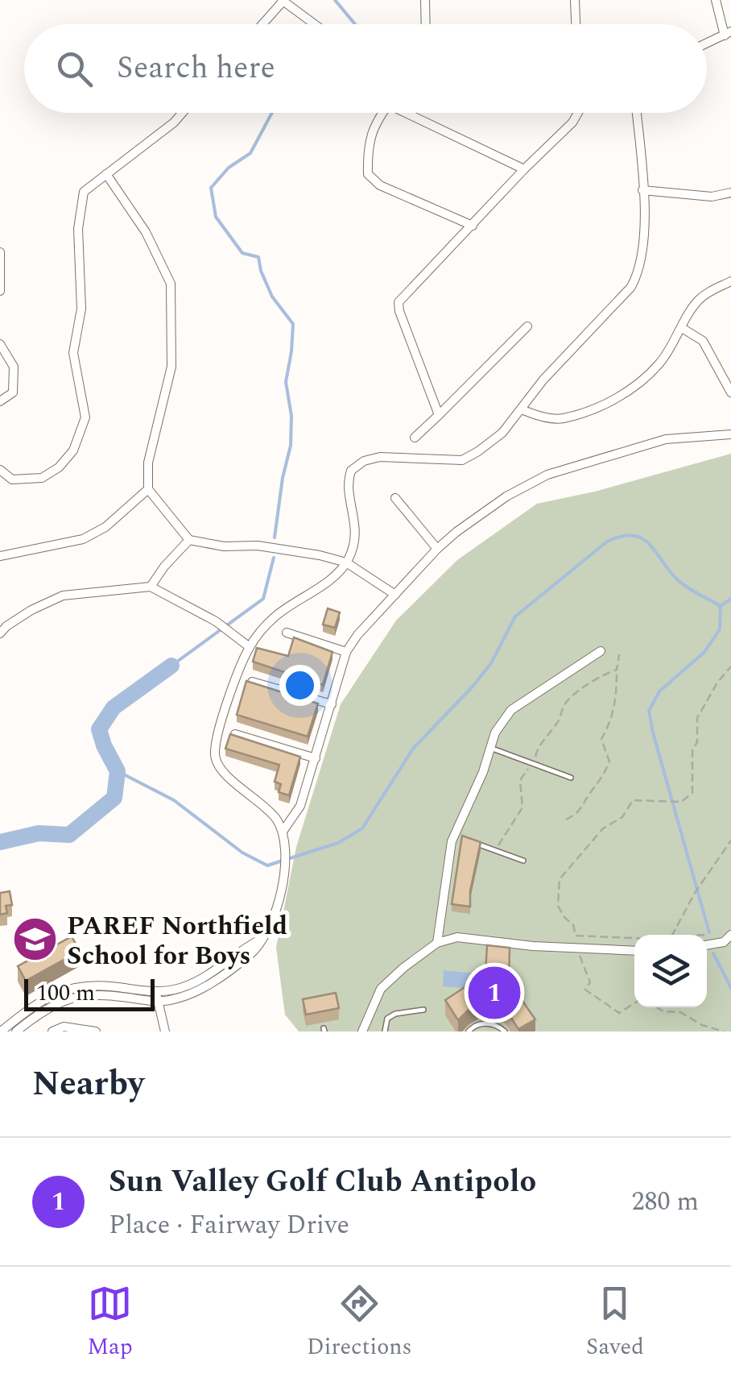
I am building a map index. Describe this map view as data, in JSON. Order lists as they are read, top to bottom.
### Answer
{
  "places": {
    "school or university": ["PAREF Northfield School for Boys"]
  },
  "scale_bar": "100 m",
  "page": {
    "search": "Search here",
    "pins": "1",
    "scale": "100 m",
    "heading": "Nearby",
    "list": [
      {
        "mark": "1",
        "name": "Sun Valley Golf Club Antipolo",
        "note": "Place · Fairway Drive",
        "value": "280 m"
      }
    ],
    "nav": ["Map", "Directions", "Saved"]
  }
}
